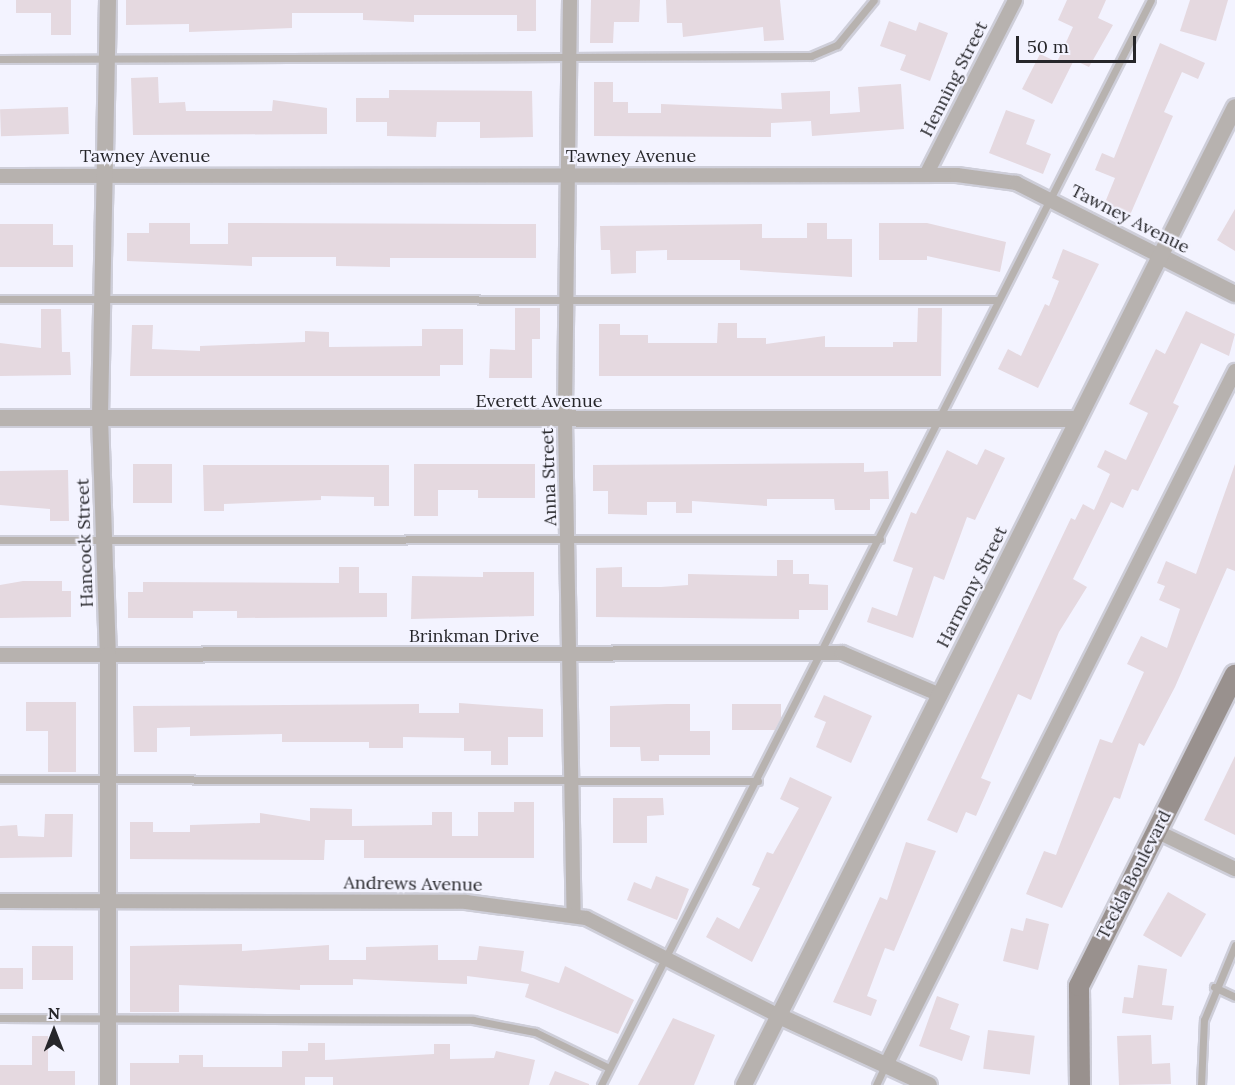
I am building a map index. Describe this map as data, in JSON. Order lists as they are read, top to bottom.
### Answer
{
  "streets": {
    "main road": ["Teckla Boulevard"],
    "street": [
      "Henning Street",
      "Tawney Avenue",
      "Everett Avenue",
      "Anna Street",
      "Hancock Street",
      "Harmony Street",
      "Brinkman Drive",
      "Andrews Avenue"
    ]
  },
  "crossings": [
    ["Henning Street", "Tawney Avenue"],
    ["Tawney Avenue", "Anna Street"],
    ["Tawney Avenue", "Hancock Street"],
    ["Tawney Avenue", "Harmony Street"],
    ["Everett Avenue", "Anna Street"],
    ["Everett Avenue", "Hancock Street"],
    ["Everett Avenue", "Harmony Street"],
    ["Anna Street", "Brinkman Drive"],
    ["Anna Street", "Andrews Avenue"],
    ["Hancock Street", "Brinkman Drive"],
    ["Hancock Street", "Andrews Avenue"],
    ["Harmony Street", "Brinkman Drive"],
    ["Harmony Street", "Andrews Avenue"]
  ],
  "scale_bar": "50 m",
  "north": "top"
}
